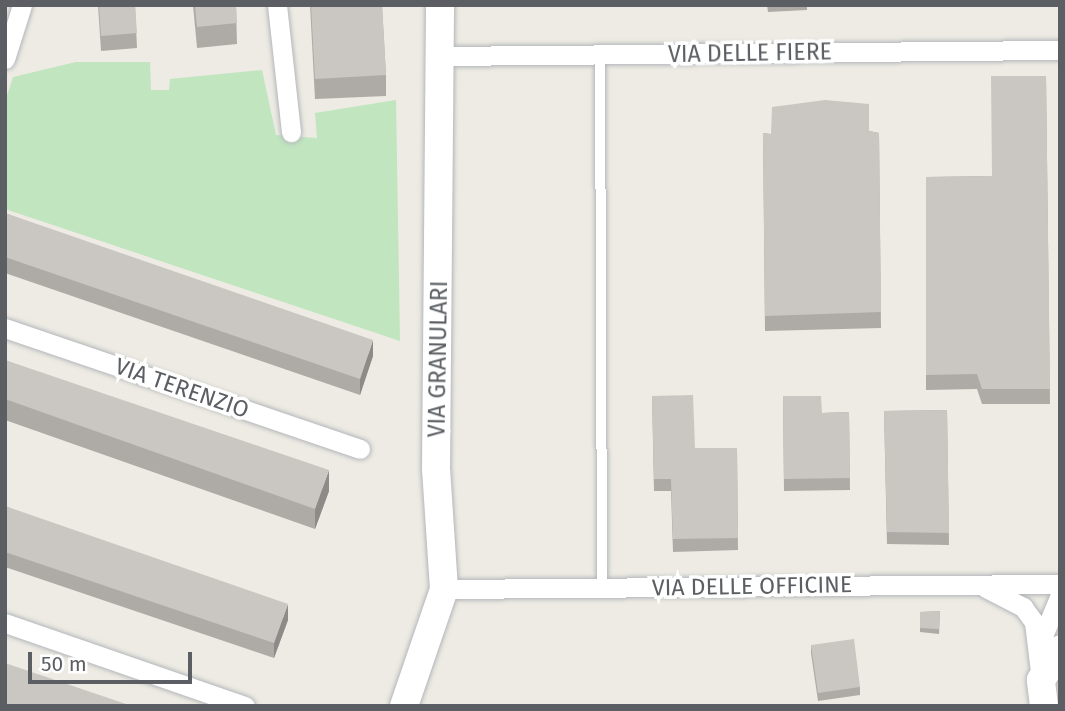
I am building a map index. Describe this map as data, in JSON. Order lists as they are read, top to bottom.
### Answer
{
  "streets": {
    "street": [
      "VIA DELLE FIERE",
      "VIA GRANULARI",
      "VIA TERENZIO",
      "VIA DELLE OFFICINE"
    ]
  },
  "crossings": [
    ["VIA DELLE FIERE", "VIA GRANULARI"],
    ["VIA GRANULARI", "VIA DELLE OFFICINE"]
  ],
  "scale_bar": "50 m"
}
